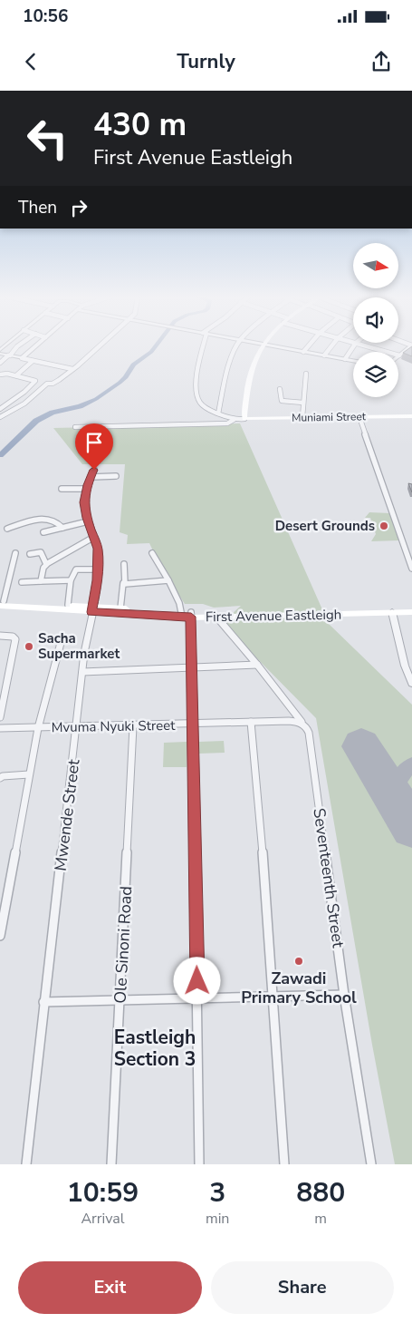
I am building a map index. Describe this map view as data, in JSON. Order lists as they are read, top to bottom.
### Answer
{
  "streets": {
    "main road": ["Muniami Street", "First Avenue Eastleigh"],
    "street": [
      "Mvuma Nyuki Street",
      "Mwende Street",
      "Seventeenth Street",
      "Ole Sinoni Road"
    ]
  },
  "crossings": [
    ["First Avenue Eastleigh", "Mwende Street"],
    ["Mvuma Nyuki Street", "Mwende Street"],
    ["Mvuma Nyuki Street", "Seventeenth Street"],
    ["Mvuma Nyuki Street", "Ole Sinoni Road"]
  ],
  "districts": ["Eastleigh Section 3"],
  "places": ["Desert Grounds", "Sacha Supermarket", "Zawadi Primary School"],
  "north": "right",
  "page": {
    "status": "10:56",
    "header": "Turnly",
    "turn": ["430 m", "First Avenue Eastleigh"],
    "then": "Then",
    "eta": [
      "10:59",
      "Arrival",
      "3",
      "min",
      "880",
      "m"
    ],
    "buttons": ["Exit", "Share"]
  }
}
